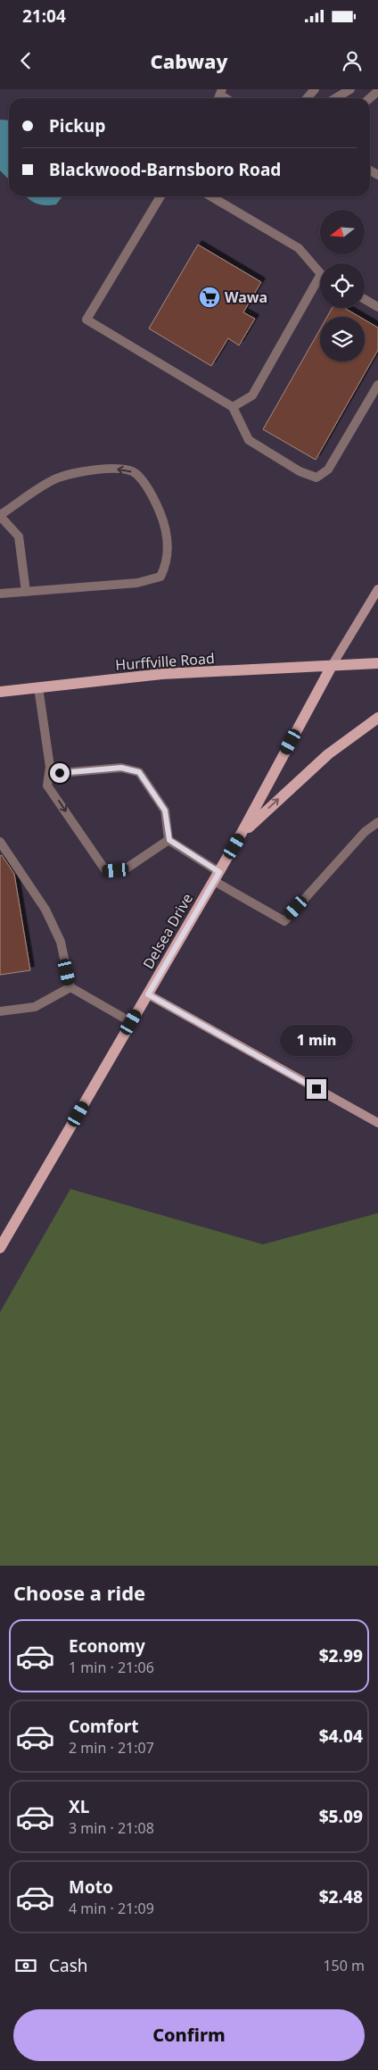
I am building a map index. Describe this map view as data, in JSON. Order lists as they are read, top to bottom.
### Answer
{
  "streets": {
    "main road": ["Hurffville Road", "Delsea Drive"]
  },
  "crossings": [
    ["Hurffville Road", "Delsea Drive"]
  ],
  "places": {
    "supermarket": ["Wawa"]
  },
  "north": "left",
  "page": {
    "status": "21:04",
    "header": "Cabway",
    "banner": ["Pickup", "Blackwood-Barnsboro Road"],
    "bubble": "1 min",
    "heading": "Choose a ride",
    "list": [
      {
        "name": "Economy",
        "note": "1 min · 21:06",
        "value": "$2.99"
      },
      {
        "name": "Comfort",
        "note": "2 min · 21:07",
        "value": "$4.04"
      },
      {
        "name": "XL",
        "note": "3 min · 21:08",
        "value": "$5.09"
      },
      {
        "name": "Moto",
        "note": "4 min · 21:09",
        "value": "$2.48"
      }
    ],
    "pay": ["Cash", "150 m"],
    "buttons": "Confirm"
  }
}
